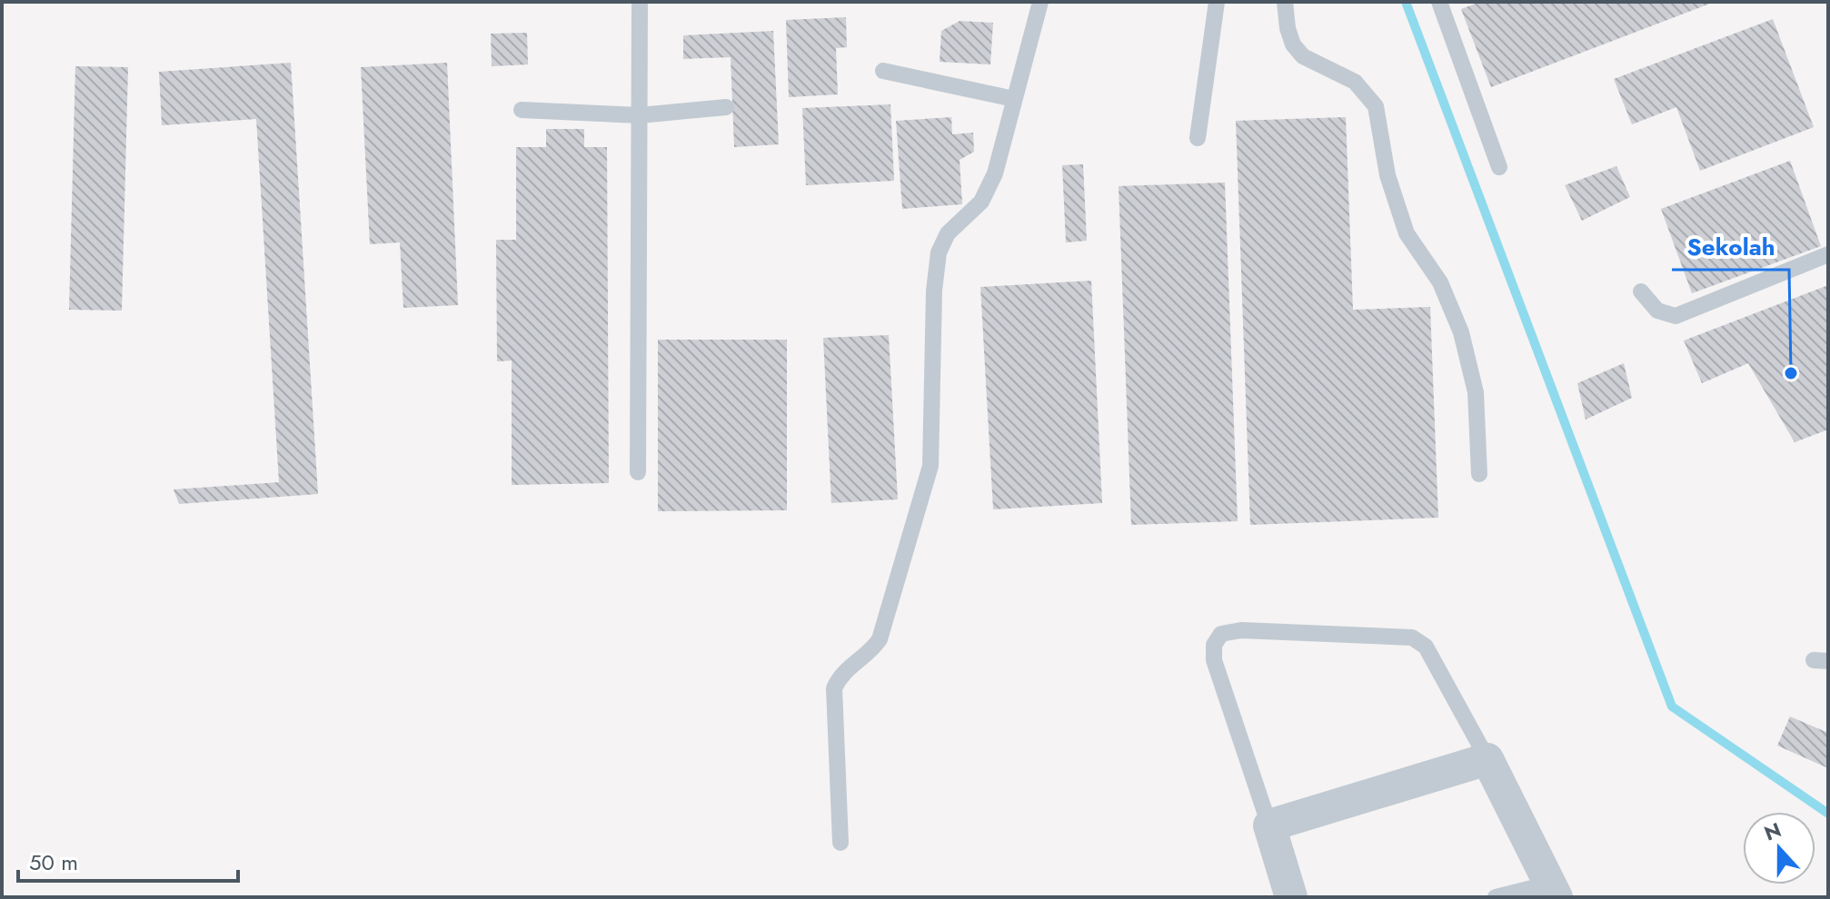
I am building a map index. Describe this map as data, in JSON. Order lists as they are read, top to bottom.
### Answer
{
  "places": ["Sekolah"],
  "scale_bar": "50 m",
  "north": "top"
}
